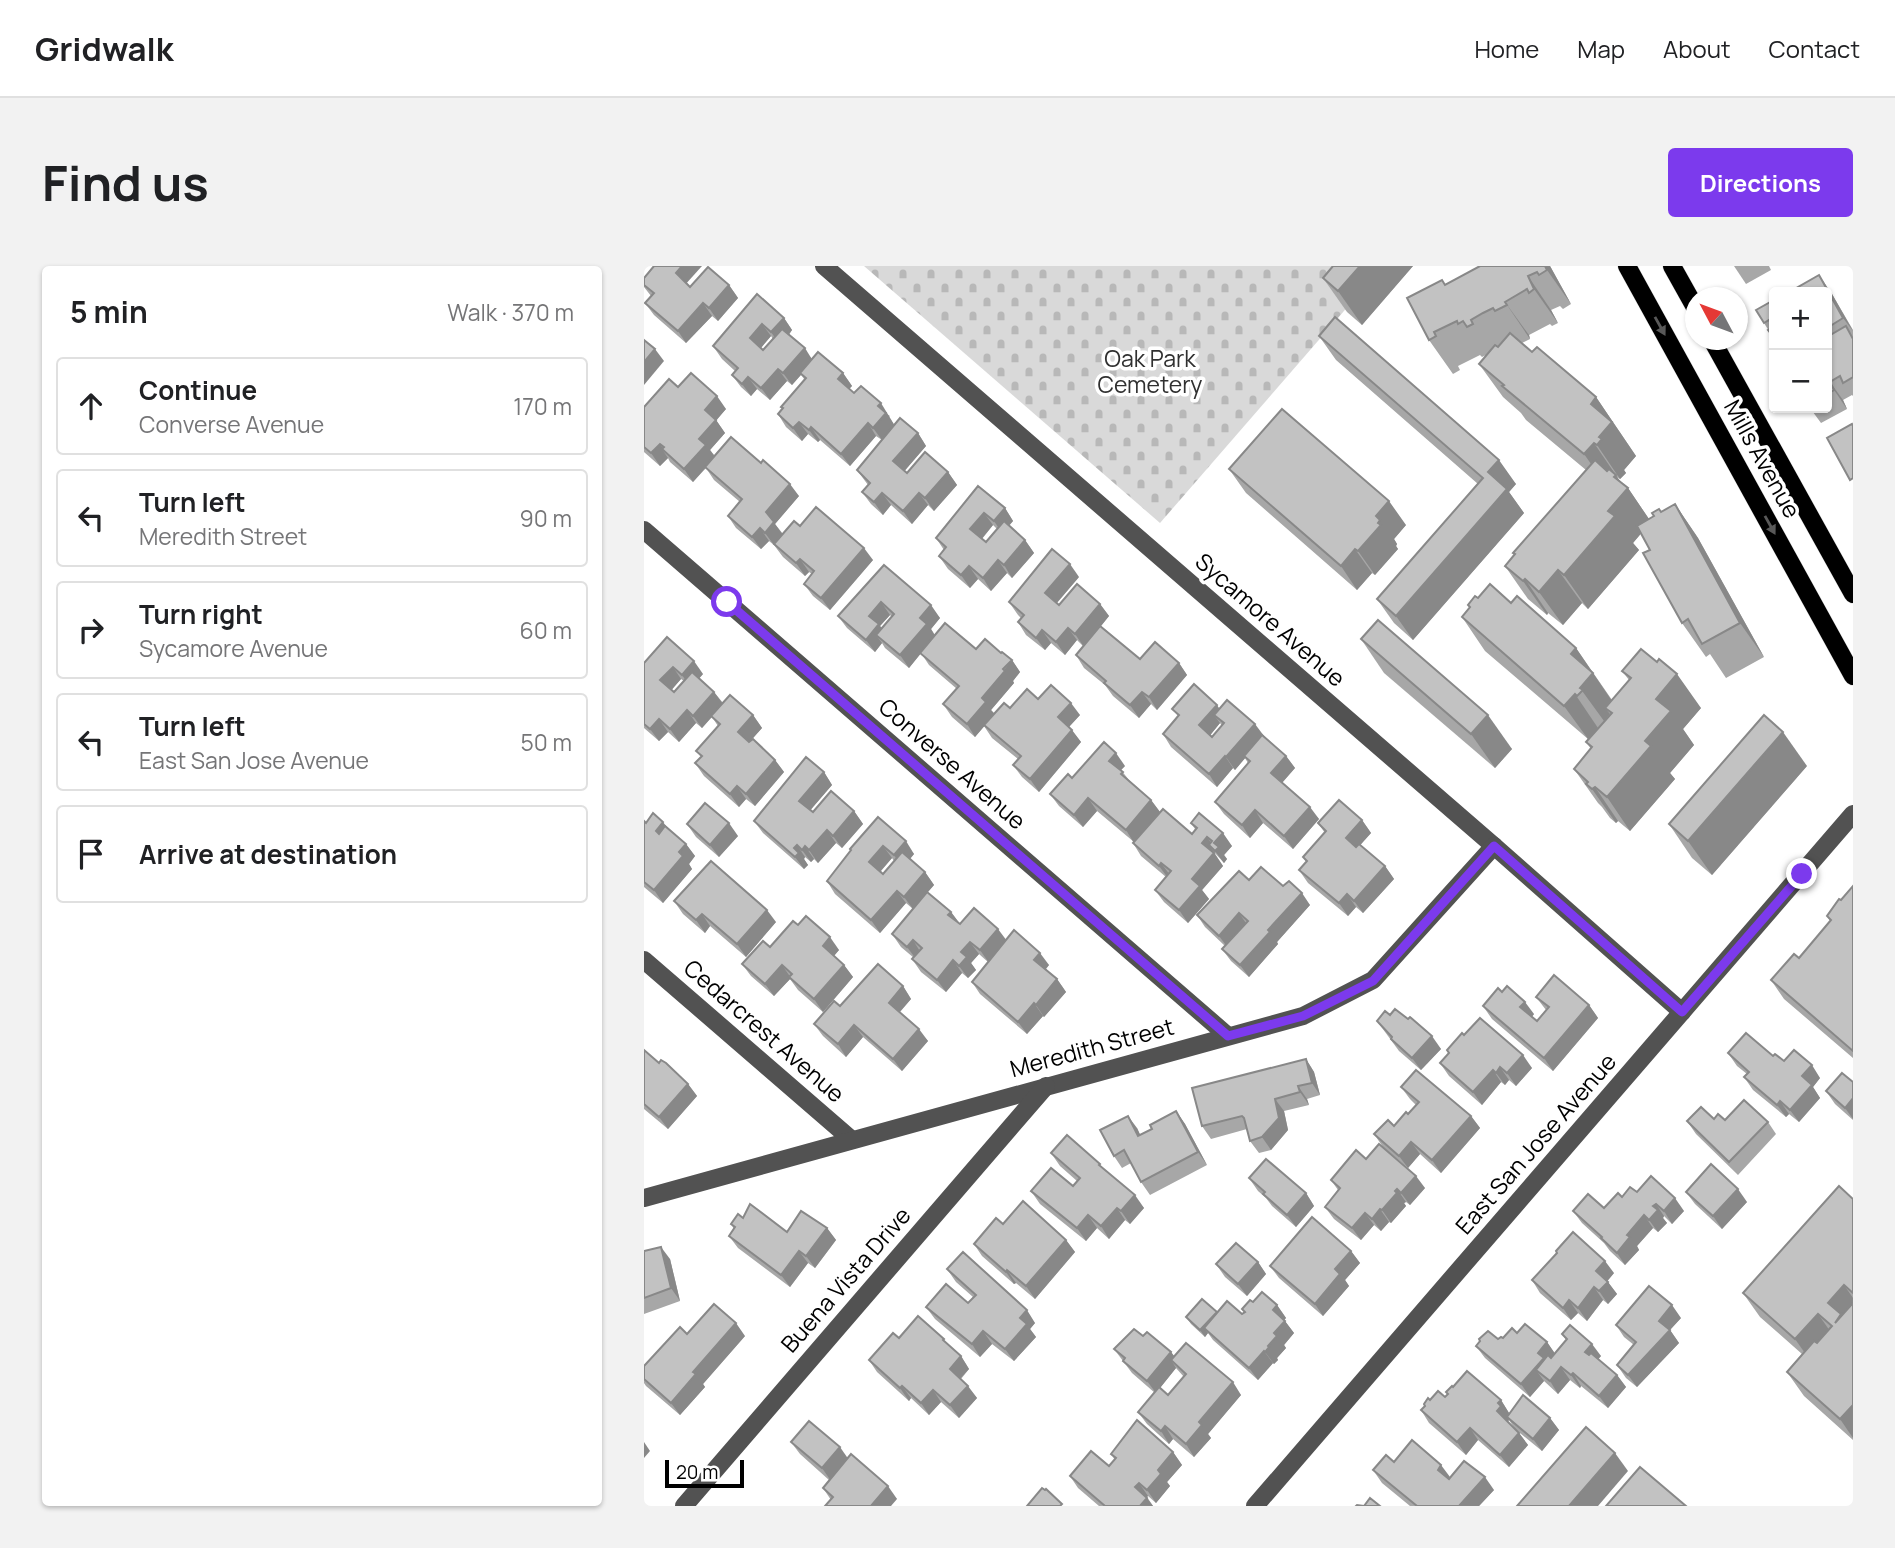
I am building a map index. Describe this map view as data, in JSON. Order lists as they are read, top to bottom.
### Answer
{
  "streets": {
    "main road": ["Mills Avenue"],
    "street": [
      "Sycamore Avenue",
      "Converse Avenue",
      "Cedarcrest Avenue",
      "Meredith Street",
      "East San Jose Avenue",
      "Buena Vista Drive"
    ]
  },
  "crossings": [
    ["Sycamore Avenue", "Meredith Street"],
    ["Sycamore Avenue", "East San Jose Avenue"],
    ["Converse Avenue", "Meredith Street"],
    ["Cedarcrest Avenue", "Meredith Street"],
    ["Meredith Street", "Buena Vista Drive"]
  ],
  "parks": ["Oak Park Cemetery"],
  "scale_bar": "20 m",
  "north": "top left",
  "page": {
    "header": "Gridwalk",
    "nav": [
      "Home",
      "Map",
      "About",
      "Contact"
    ],
    "buttons": "Directions",
    "title": "Find us",
    "heading": ["5 min", "Walk · 370 m"],
    "map_buttons": ["+", "−"],
    "list": [
      ["Continue", "Converse Avenue", "170 m"],
      ["Turn left", "Meredith Street", "90 m"],
      ["Turn right", "Sycamore Avenue", "60 m"],
      ["Turn left", "East San Jose Avenue", "50 m"],
      "Arrive at destination"
    ],
    "scale": "20 m"
  }
}
